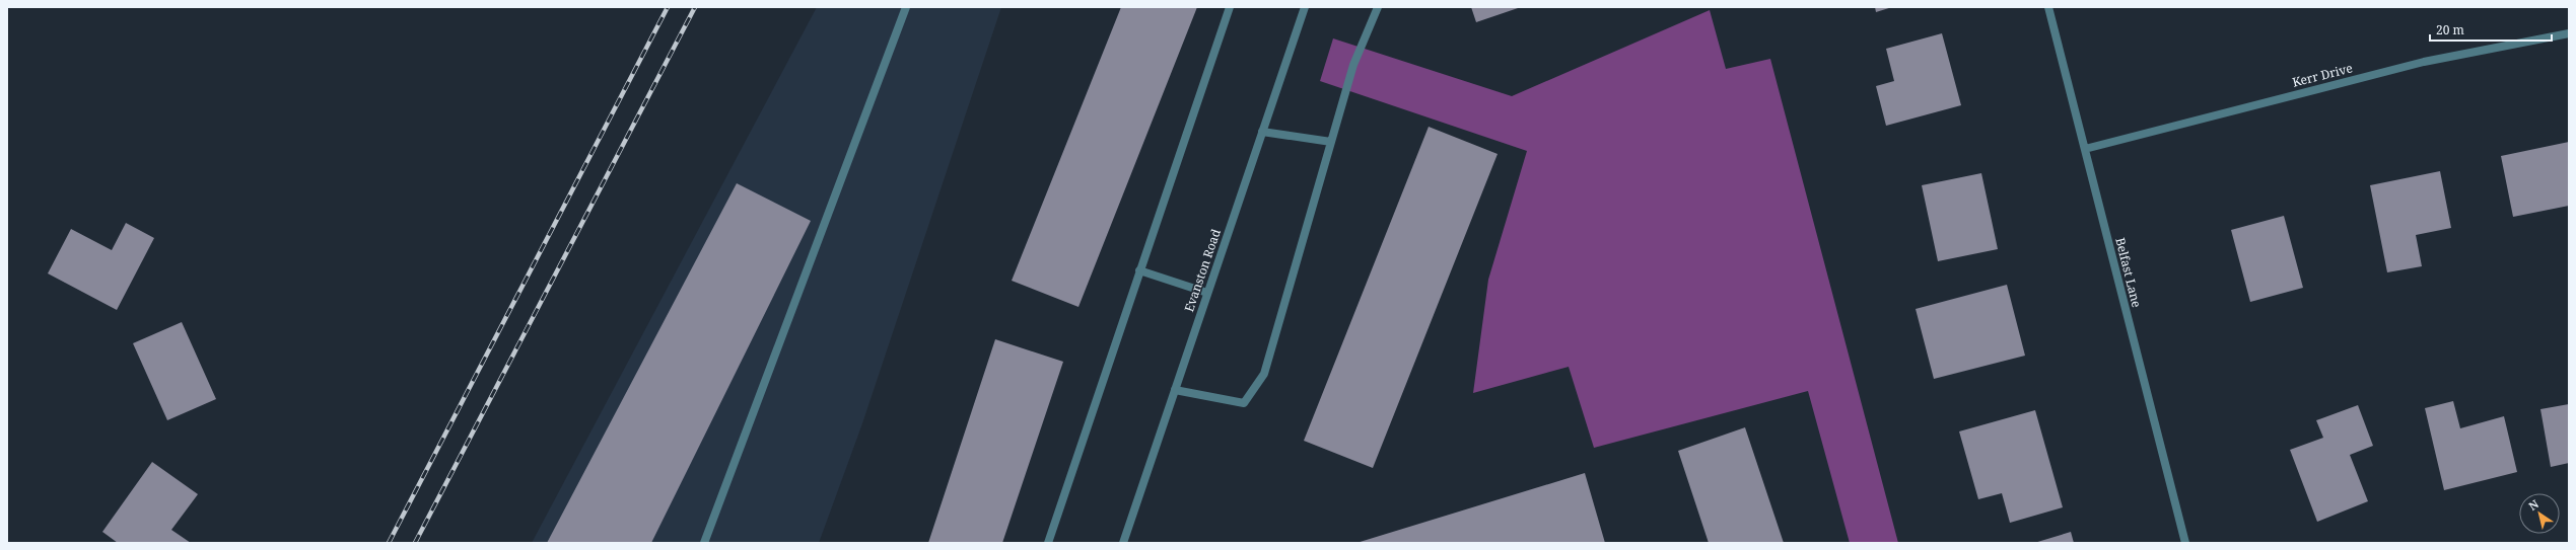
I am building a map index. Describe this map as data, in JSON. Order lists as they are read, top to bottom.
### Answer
{
  "streets": {
    "street": ["Kerr Drive", "Evanston Road", "Belfast Lane"]
  },
  "crossings": [
    ["Kerr Drive", "Belfast Lane"]
  ],
  "scale_bar": "20 m",
  "north": "top left"
}
